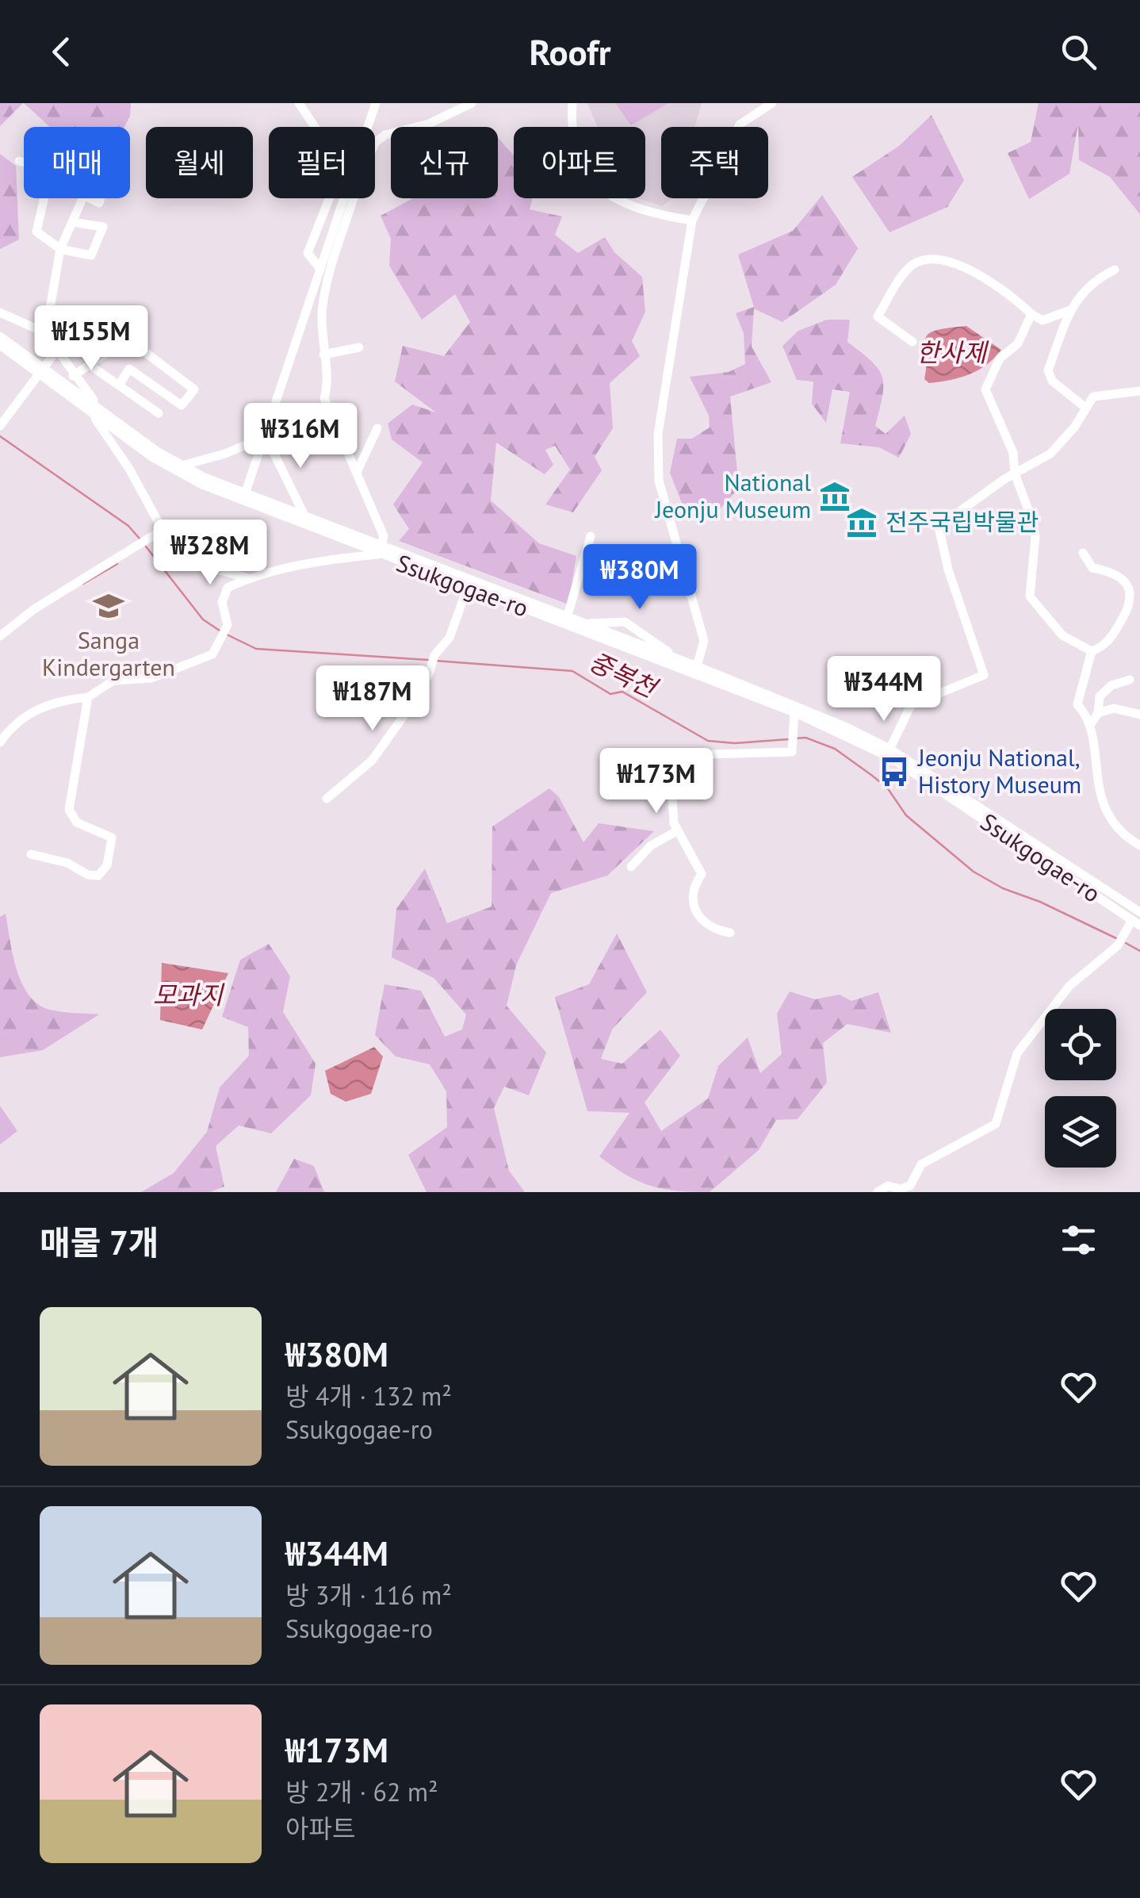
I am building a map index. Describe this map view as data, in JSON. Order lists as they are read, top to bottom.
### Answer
{
  "streets": {
    "street": ["Ssukgogae-ro"]
  },
  "water": ["한사제", "중복천", "모과지"],
  "places": {
    "museum": ["National Jeonju Museum", "전주국립박물관"],
    "school or university": ["Sanga Kindergarten"],
    "bus stop": ["Jeonju National, History Museum"]
  },
  "page": {
    "header": "Roofr",
    "chip": [
      "매매",
      "월세",
      "필터",
      "신규",
      "아파트",
      "주택"
    ],
    "price": [
      "₩155M",
      "₩316M",
      "₩328M",
      "₩380M",
      "₩344M",
      "₩187M",
      "₩173M"
    ],
    "heading": "매물 7개",
    "list": [
      {
        "name": "₩380M",
        "note": "방 4개 · 132 m² · Ssukgogae-ro"
      },
      {
        "name": "₩344M",
        "note": "방 3개 · 116 m² · Ssukgogae-ro"
      },
      {
        "name": "₩173M",
        "note": "방 2개 · 62 m² · 아파트"
      }
    ]
  }
}
